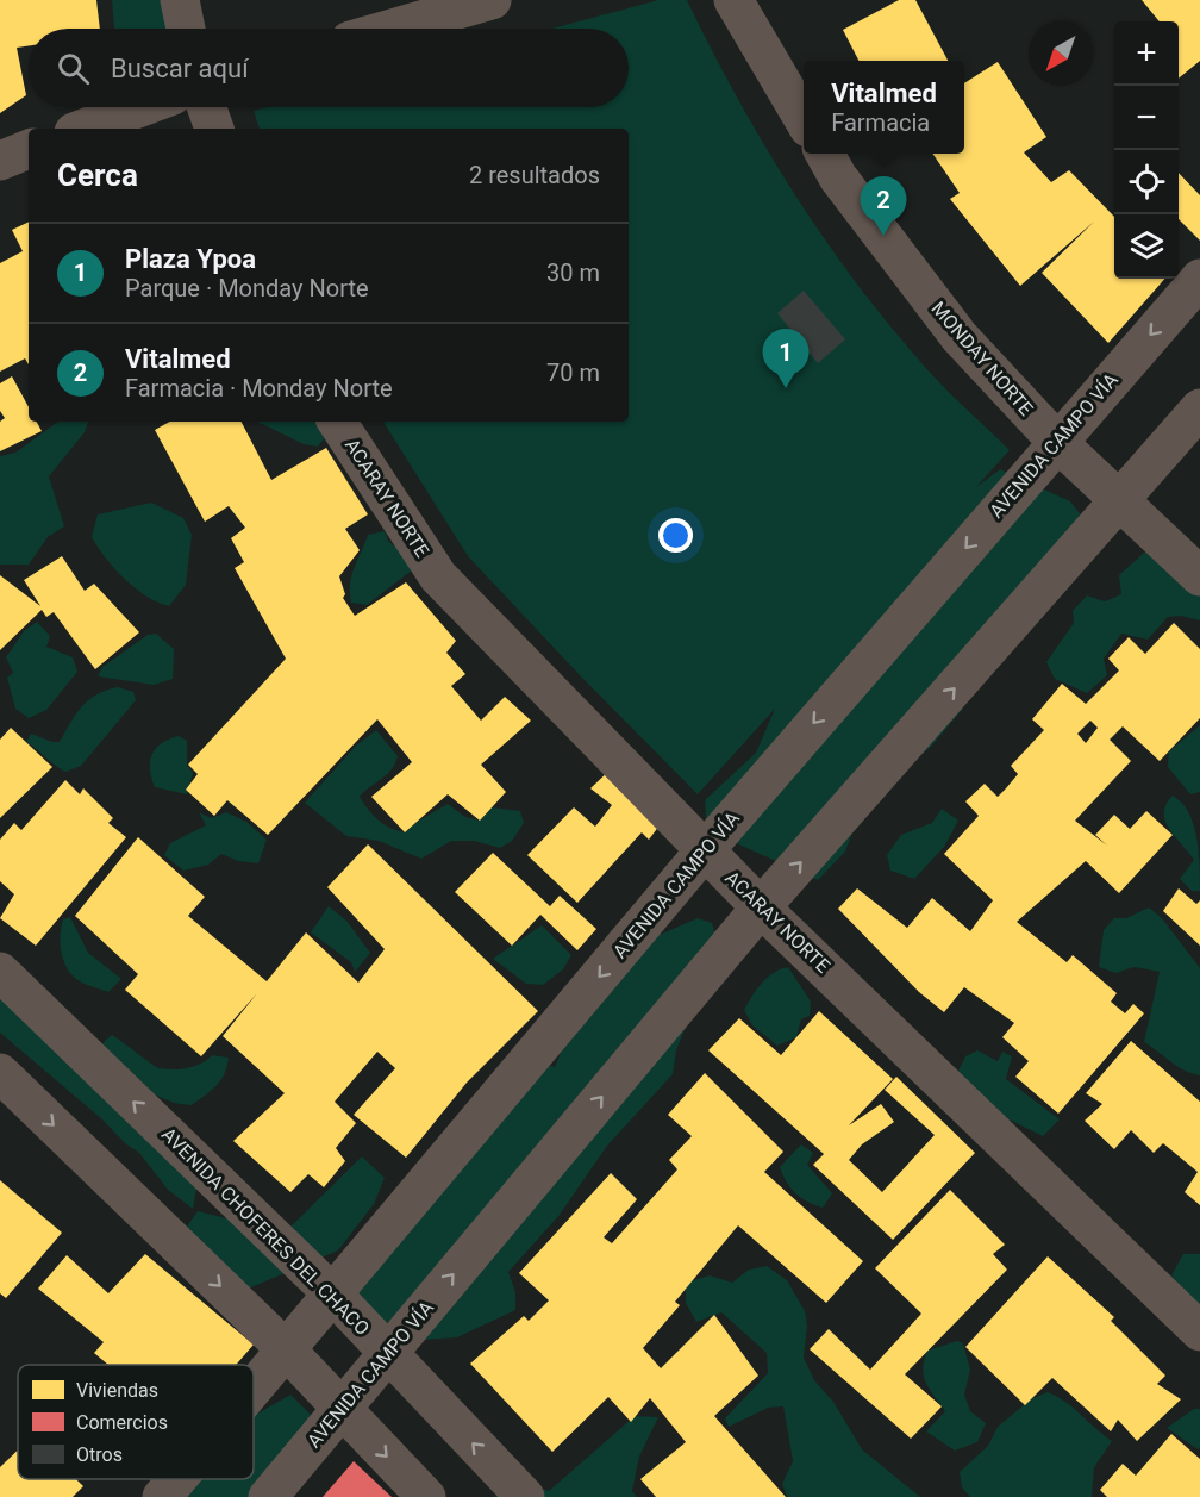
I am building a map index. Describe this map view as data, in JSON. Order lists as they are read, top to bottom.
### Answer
{
  "streets": {
    "street": [
      "MONDAY NORTE",
      "AVENIDA CAMPO VÍA",
      "ACARAY NORTE",
      "AVENIDA CHOFERES DEL CHACO"
    ]
  },
  "crossings": [
    ["MONDAY NORTE", "AVENIDA CAMPO VÍA"],
    ["AVENIDA CAMPO VÍA", "ACARAY NORTE"],
    ["AVENIDA CAMPO VÍA", "AVENIDA CHOFERES DEL CHACO"]
  ],
  "legend": ["Viviendas", "Comercios", "Otros"],
  "north": "bottom left",
  "page": {
    "map_buttons": ["+", "−"],
    "search": "Buscar aquí",
    "popup": ["Vitalmed", "Farmacia"],
    "heading": ["Cerca", "2 resultados"],
    "pins": ["2", "1"],
    "list": [
      {
        "mark": "1",
        "name": "Plaza Ypoa",
        "note": "Parque · Monday Norte",
        "value": "30 m"
      },
      {
        "mark": "2",
        "name": "Vitalmed",
        "note": "Farmacia · Monday Norte",
        "value": "70 m"
      }
    ]
  }
}
